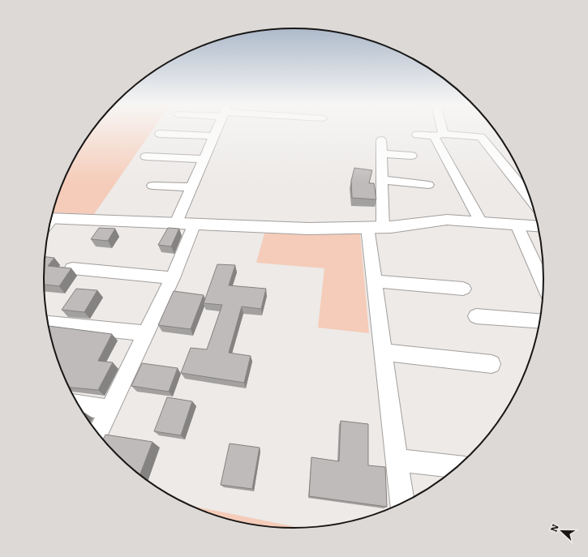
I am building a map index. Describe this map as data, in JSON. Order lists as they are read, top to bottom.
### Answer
{
  "north": "left"
}
